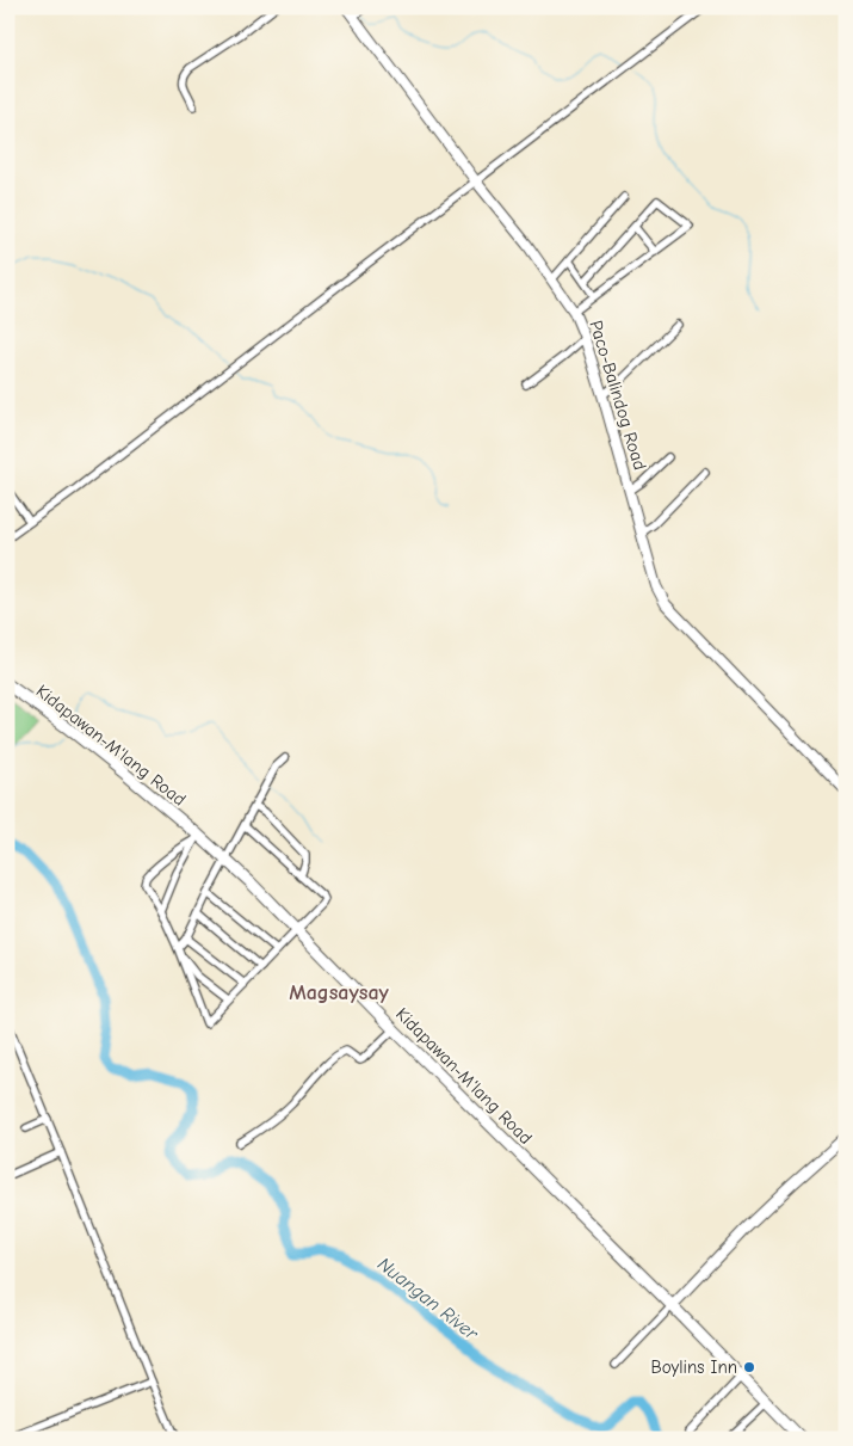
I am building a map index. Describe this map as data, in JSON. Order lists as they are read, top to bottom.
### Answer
{
  "streets": {
    "main road": ["Kidapawan-M'lang Road"],
    "street": ["Paco-Balindog Road"]
  },
  "districts": ["Magsaysay"],
  "water": ["Nuangan River"],
  "places": ["Boylins Inn"]
}
